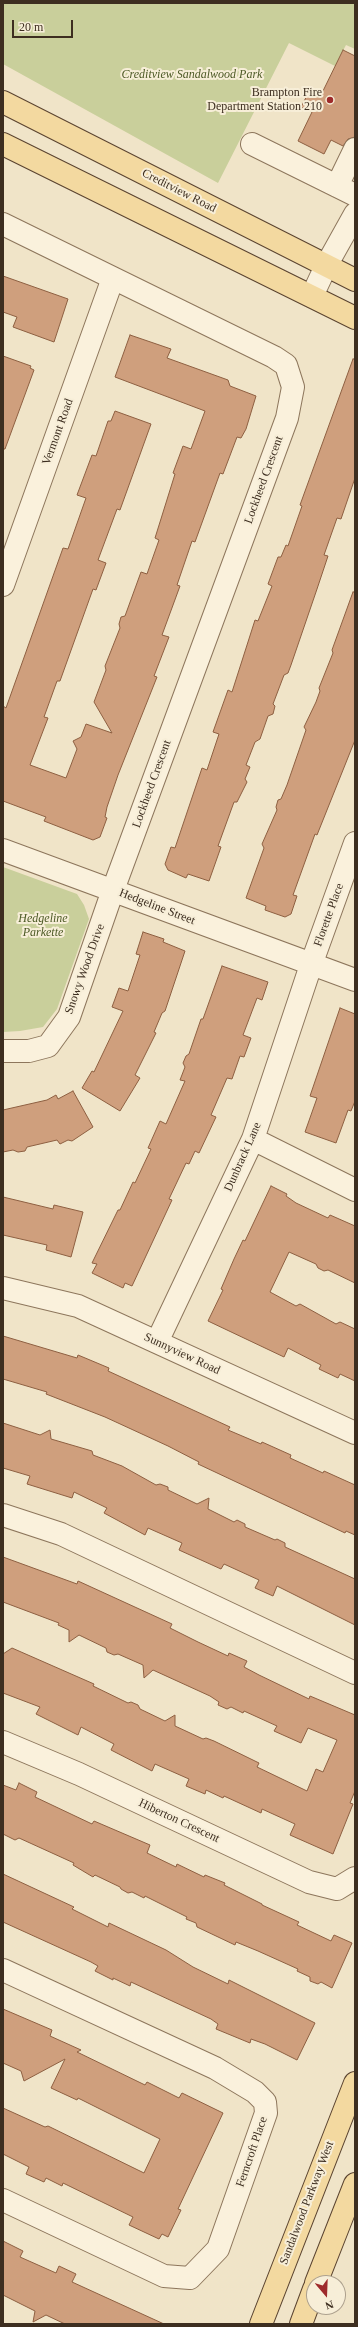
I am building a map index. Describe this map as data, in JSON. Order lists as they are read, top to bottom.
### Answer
{
  "streets": {
    "main road": ["Creditview Road", "Sandalwood Parkway West"],
    "street": [
      "Vermont Road",
      "Lockheed Crescent",
      "Hedgeline Street",
      "Florette Place",
      "Snowy Wood Drive",
      "Dunbrack Lane",
      "Sunnyview Road",
      "Hiberton Crescent",
      "Ferncroft Place"
    ]
  },
  "crossings": [
    ["Vermont Road", "Lockheed Crescent"],
    ["Lockheed Crescent", "Hedgeline Street"],
    ["Lockheed Crescent", "Snowy Wood Drive"],
    ["Hedgeline Street", "Florette Place"],
    ["Hedgeline Street", "Snowy Wood Drive"],
    ["Hedgeline Street", "Dunbrack Lane"],
    ["Florette Place", "Dunbrack Lane"],
    ["Dunbrack Lane", "Sunnyview Road"]
  ],
  "parks": ["Creditview Sandalwood Park", "Hedgeline Parkette"],
  "places": ["Brampton Fire Department Station 210"],
  "scale_bar": "20 m",
  "north": "bottom"
}
